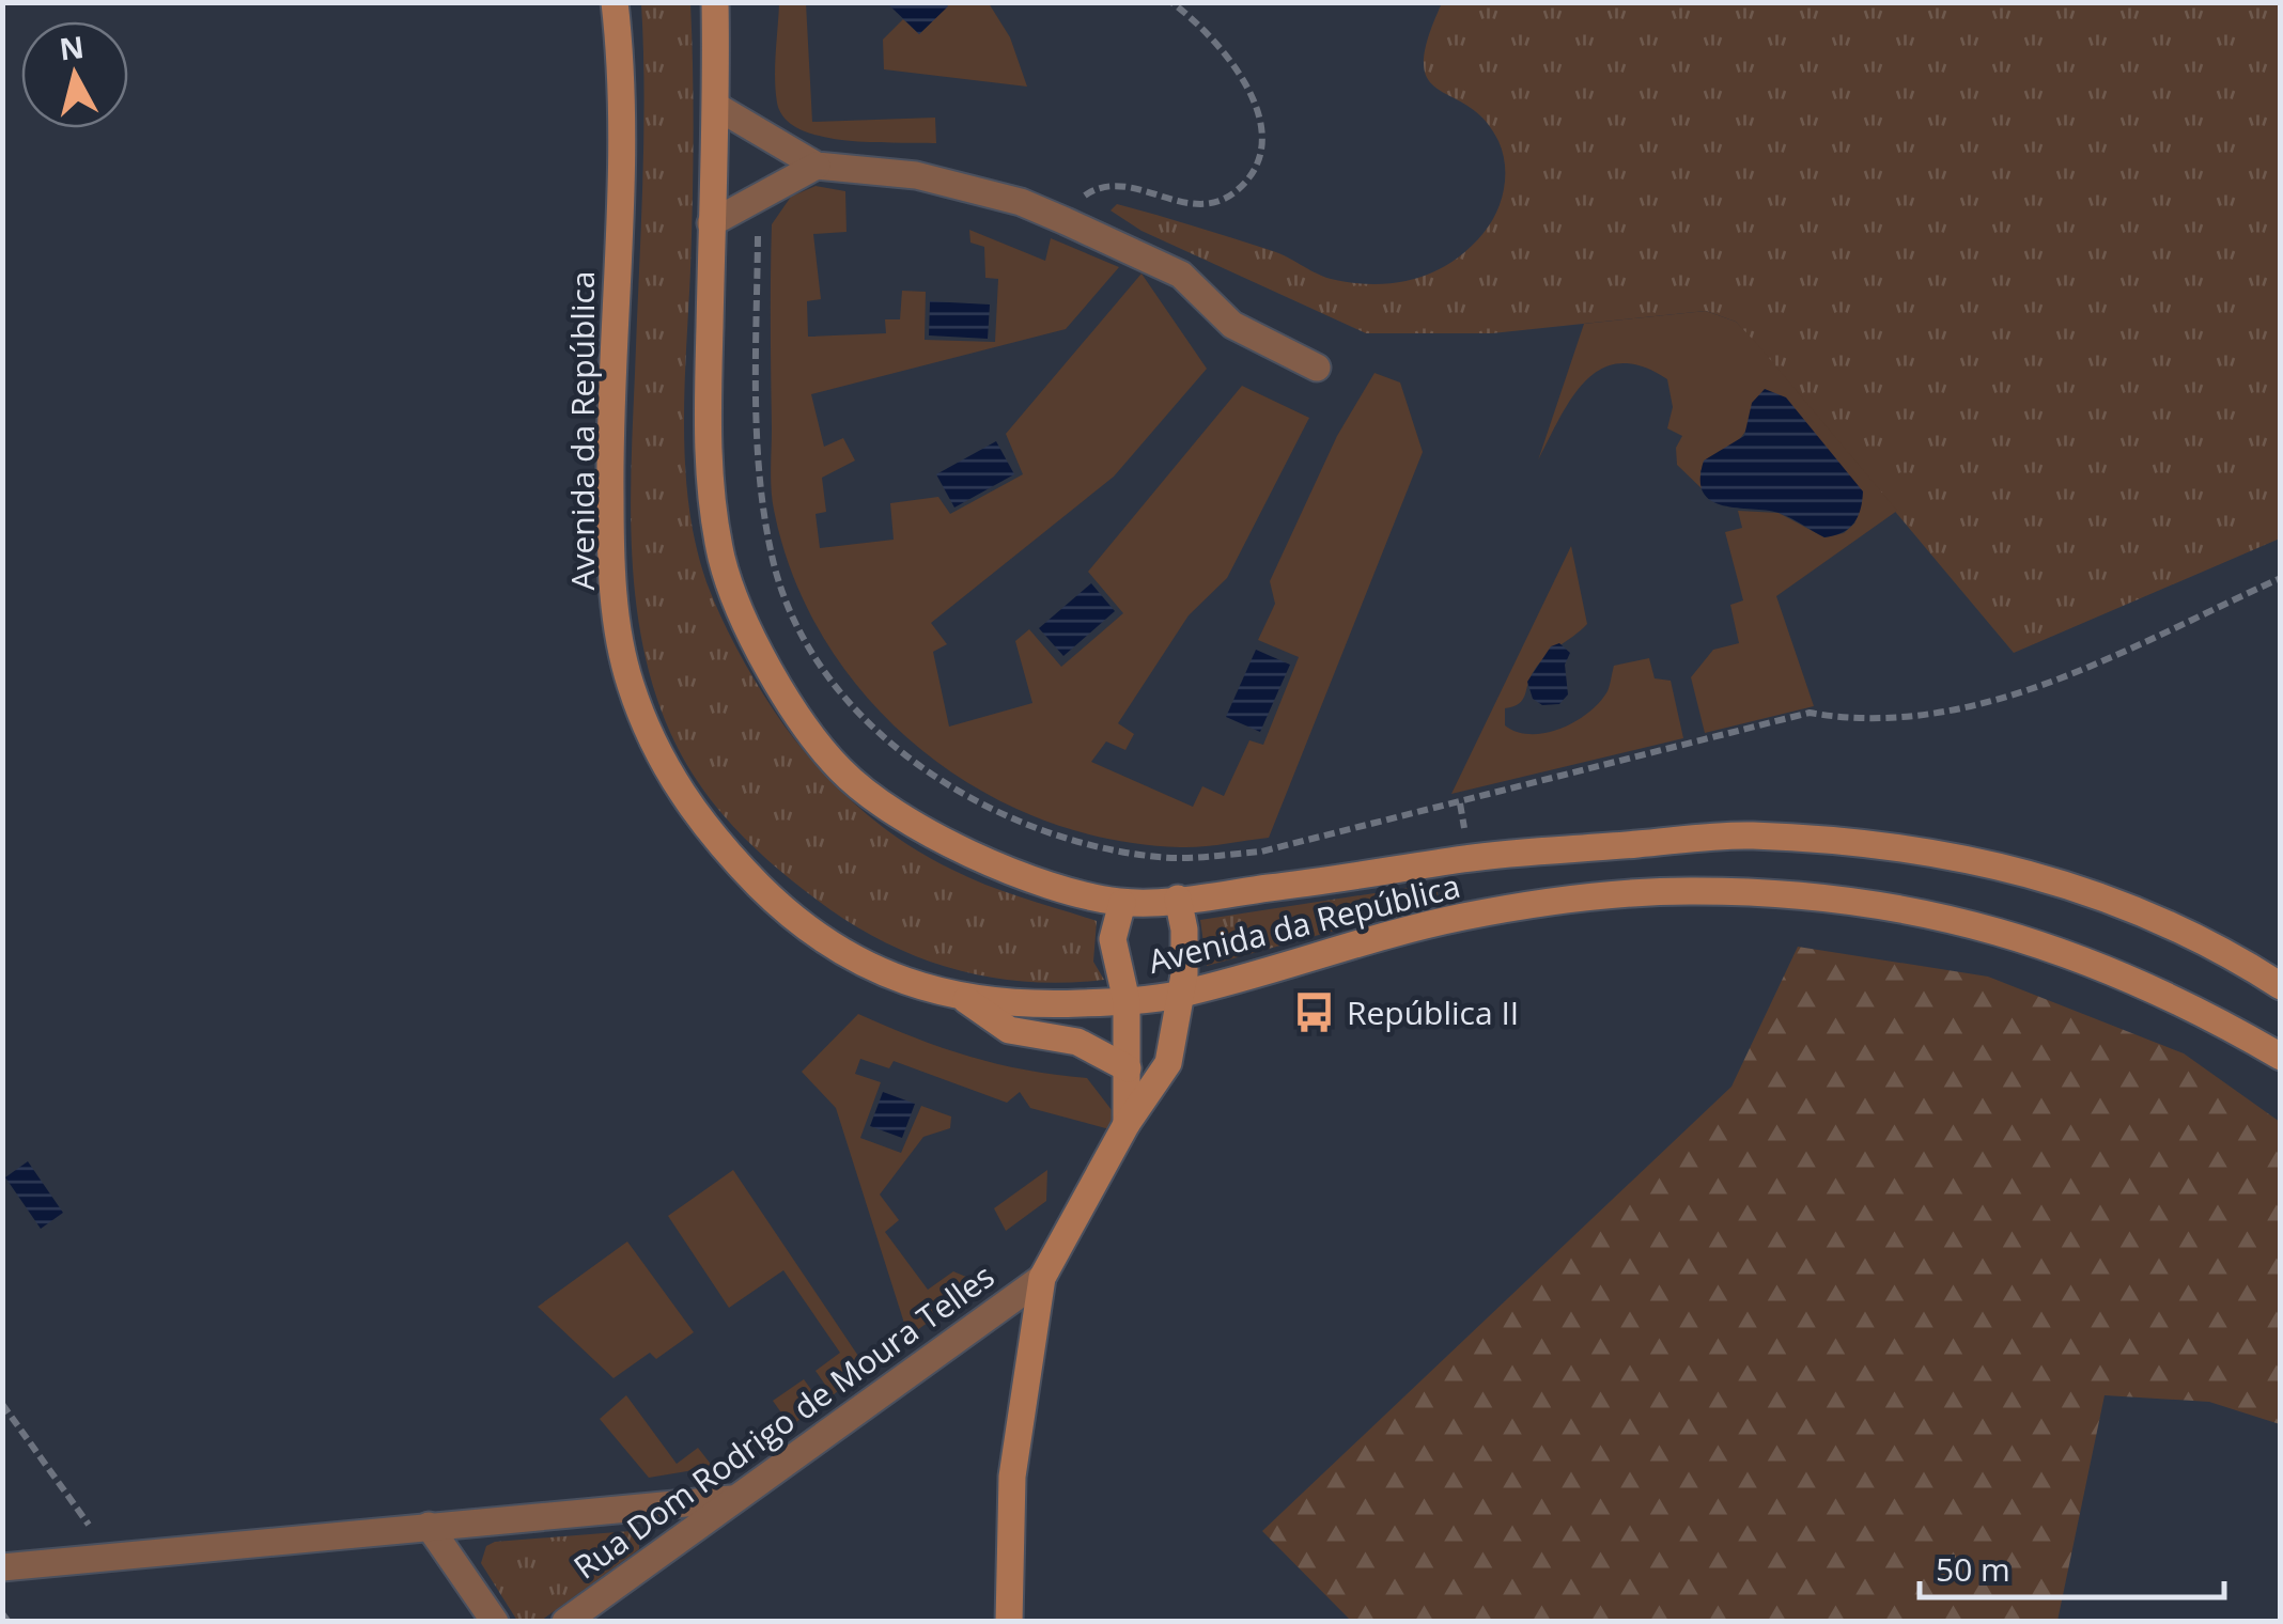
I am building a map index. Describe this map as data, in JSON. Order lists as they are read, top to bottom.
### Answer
{
  "streets": {
    "main road": ["Avenida da República"],
    "street": ["Rua Dom Rodrigo de Moura Telles"]
  },
  "places": {
    "bus stop": ["República II"]
  },
  "scale_bar": "50 m",
  "north": "top"
}
